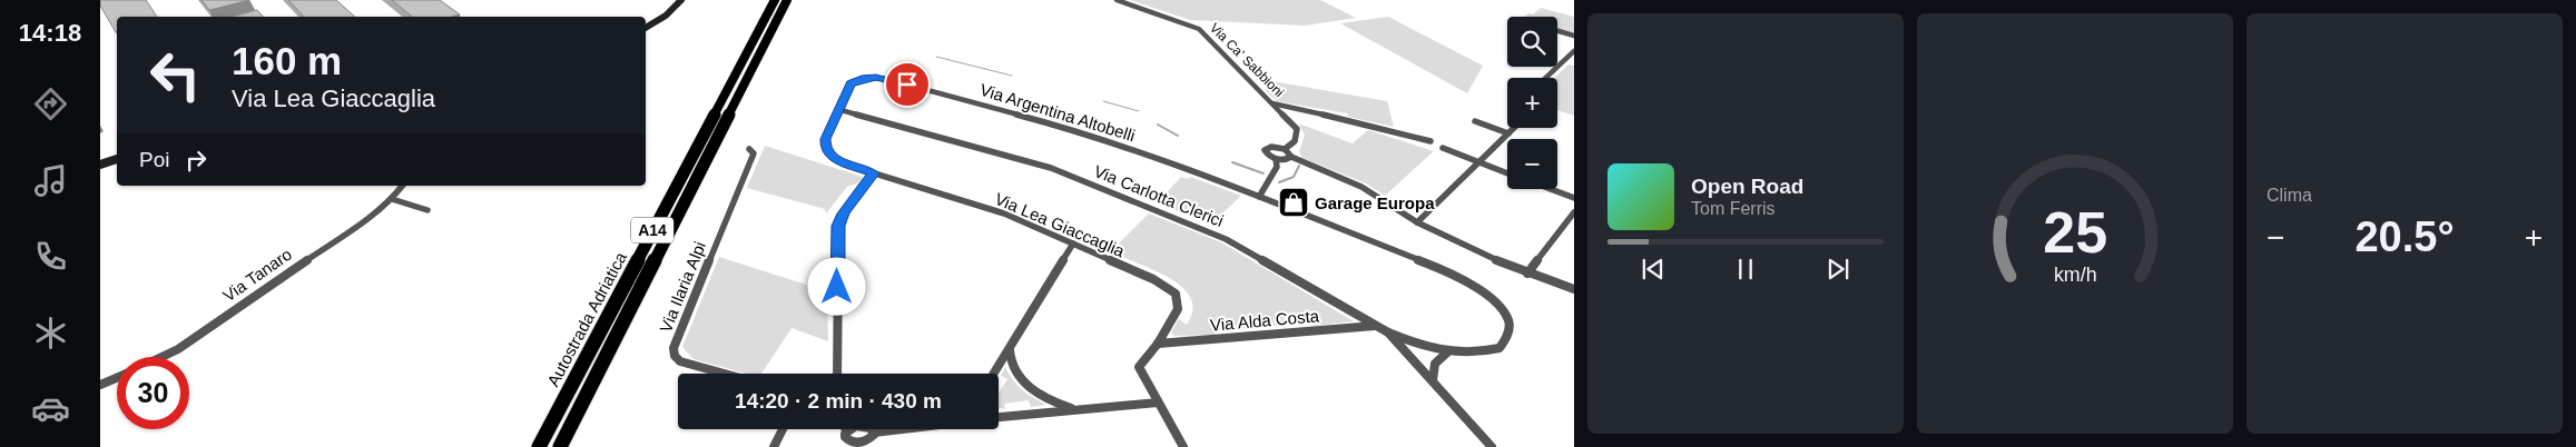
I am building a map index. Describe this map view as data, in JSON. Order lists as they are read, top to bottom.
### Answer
{
  "streets": {
    "highway": ["A14", "Autostrada Adriatica"],
    "street": [
      "Via Ca' Sabbioni",
      "Via Argentina Altobelli",
      "Via Carlotta Clerici",
      "Via Lea Giaccaglia",
      "Via Tanaro",
      "Via Ilaria Alpi",
      "Via Alda Costa"
    ]
  },
  "crossings": [
    ["Via Argentina Altobelli", "Via Carlotta Clerici"],
    ["Via Argentina Altobelli", "Via Lea Giaccaglia"],
    ["Via Carlotta Clerici", "Via Lea Giaccaglia"],
    ["Via Carlotta Clerici", "Via Alda Costa"],
    ["Via Lea Giaccaglia", "Via Alda Costa"]
  ],
  "places": {
    "shop": ["Garage Europa"]
  },
  "page": {
    "tabs": "14:18",
    "tile": "Clima",
    "map_buttons": ["+", "−"],
    "turn": ["160 m", "Via Lea Giaccaglia"],
    "then": "Poi",
    "song": ["Open Road", "Tom Ferris"],
    "heat": ["−", "20.5°", "+"],
    "limit": "30",
    "trip": "14:20 · 2 min · 430 m",
    "gauge": ["25", "km/h"]
  }
}
